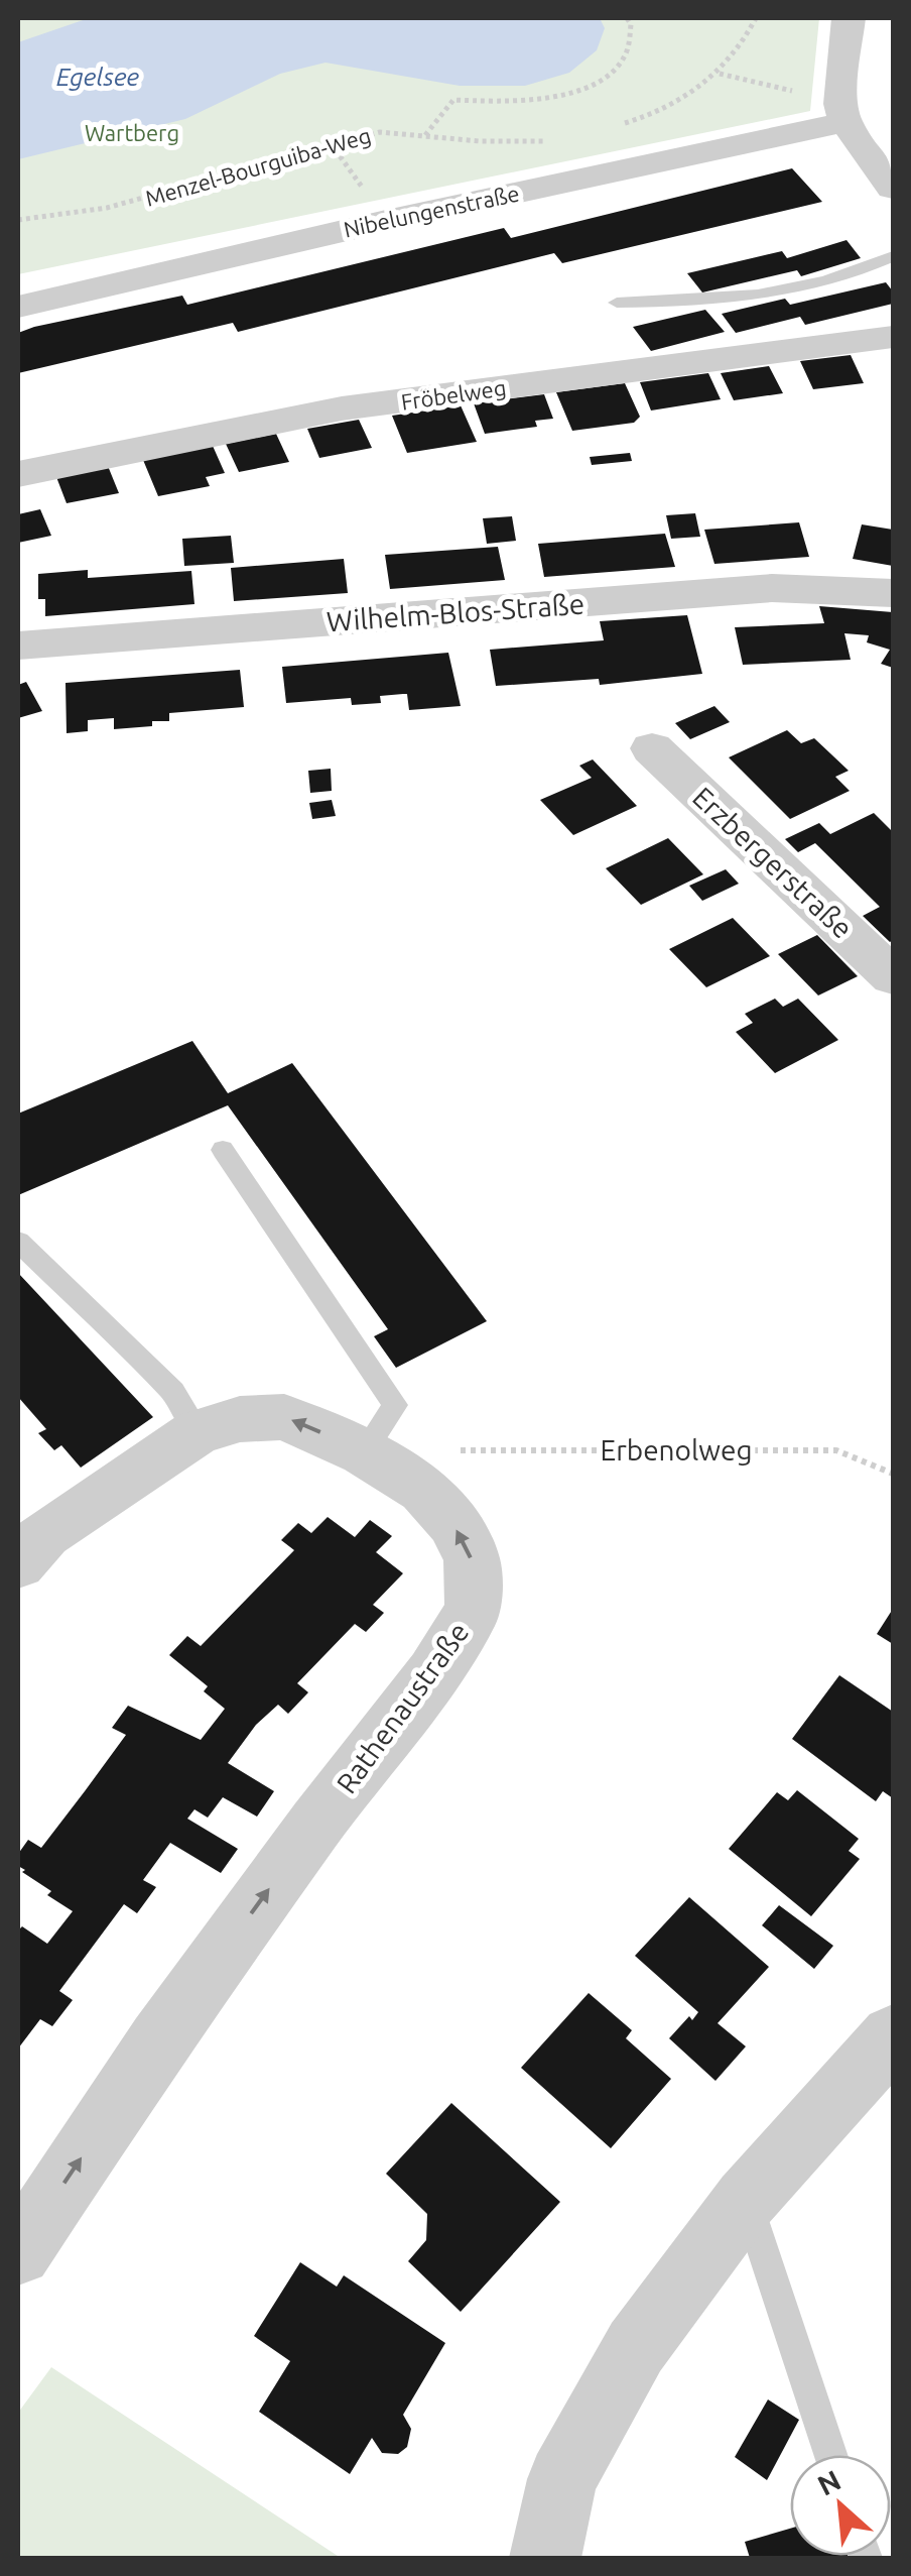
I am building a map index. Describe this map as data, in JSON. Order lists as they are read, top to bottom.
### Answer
{
  "streets": {
    "street": [
      "Nibelungenstraße",
      "Fröbelweg",
      "Wilhelm-Blos-Straße",
      "Erzbergerstraße",
      "Rathenaustraße"
    ],
    "path": ["Menzel-Bourguiba-Weg", "Erbenolweg"]
  },
  "water": ["Egelsee"],
  "parks": ["Wartberg"],
  "north": "top left"
}
